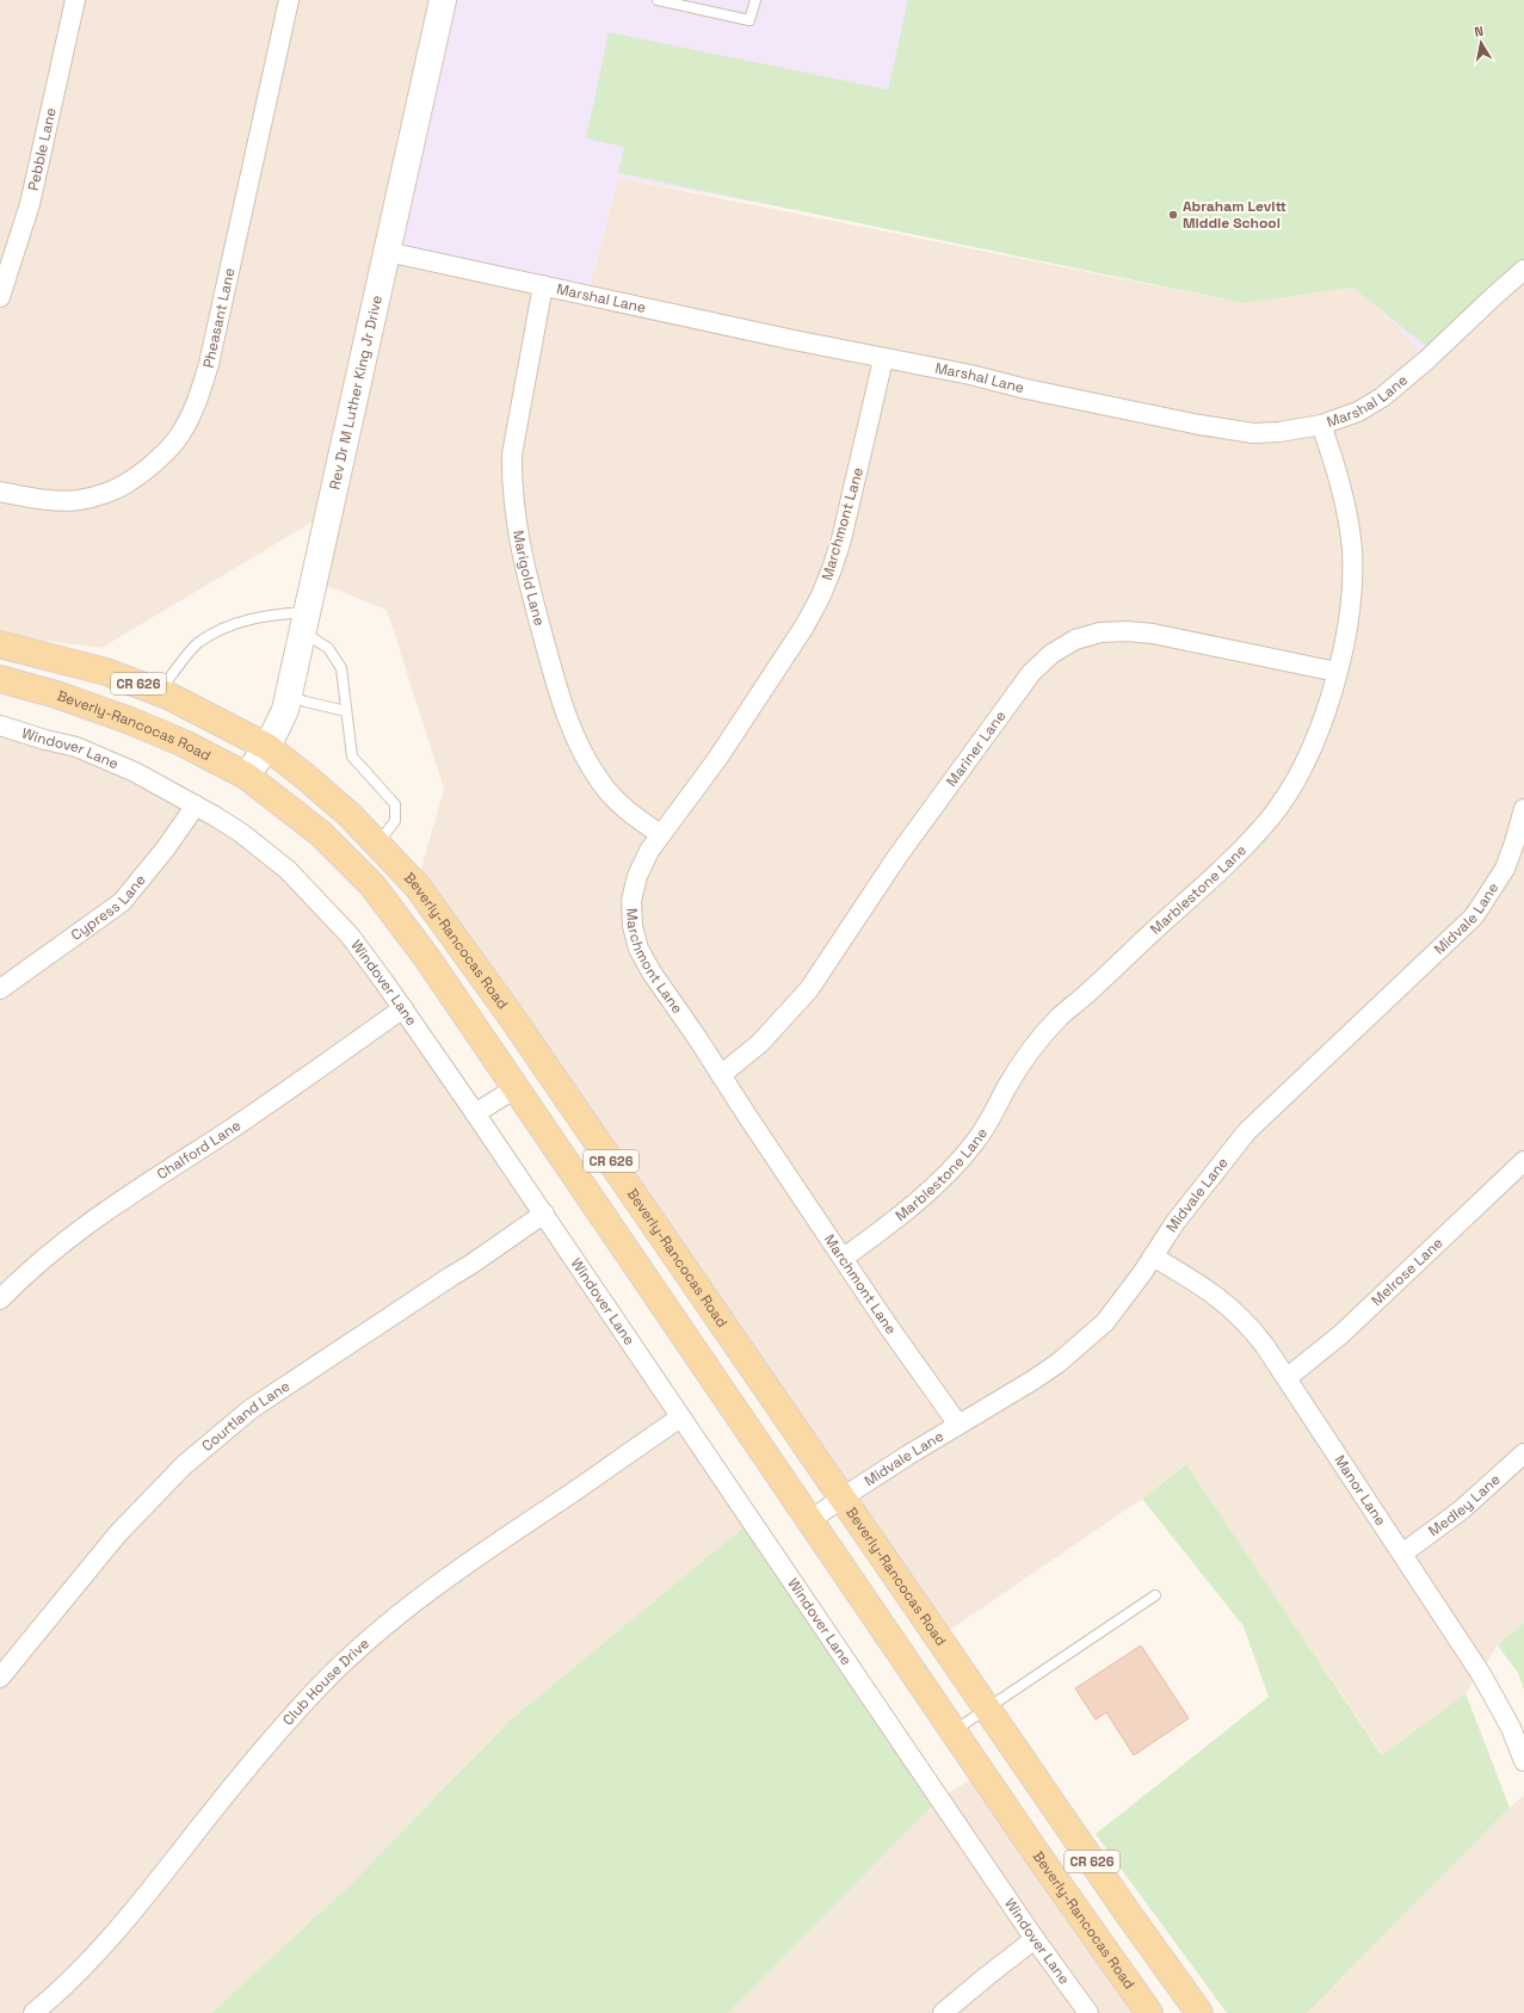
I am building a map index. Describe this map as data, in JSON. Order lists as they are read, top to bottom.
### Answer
{
  "streets": {
    "main road": ["CR 626", "Beverly-Rancocas Road"],
    "street": [
      "Pebble Lane",
      "Marshal Lane",
      "Pheasant Lane",
      "Rev Dr M Luther King Jr Drive",
      "Marchmont Lane",
      "Marigold Lane",
      "Windover Lane",
      "Mariner Lane",
      "Marblestone Lane",
      "Cypress Lane",
      "Midvale Lane",
      "Chalford Lane",
      "Melrose Lane",
      "Courtland Lane",
      "Manor Lane",
      "Medley Lane",
      "Club House Drive"
    ]
  },
  "crossings": [
    ["Marshal Lane", "Rev Dr M Luther King Jr Drive"],
    ["Marshal Lane", "Marchmont Lane"],
    ["Marshal Lane", "Marigold Lane"],
    ["Marshal Lane", "Marblestone Lane"],
    ["Rev Dr M Luther King Jr Drive", "Beverly-Rancocas Road"],
    ["Marchmont Lane", "Marigold Lane"],
    ["Marchmont Lane", "Mariner Lane"],
    ["Marchmont Lane", "Marblestone Lane"],
    ["Marchmont Lane", "Midvale Lane"],
    ["Beverly-Rancocas Road", "Midvale Lane"],
    ["Windover Lane", "Cypress Lane"],
    ["Windover Lane", "Chalford Lane"],
    ["Windover Lane", "Courtland Lane"],
    ["Windover Lane", "Club House Drive"],
    ["Mariner Lane", "Marblestone Lane"],
    ["Midvale Lane", "Manor Lane"],
    ["Melrose Lane", "Manor Lane"],
    ["Manor Lane", "Medley Lane"]
  ],
  "places": ["Abraham Levitt Middle School"],
  "north": "top"
}
